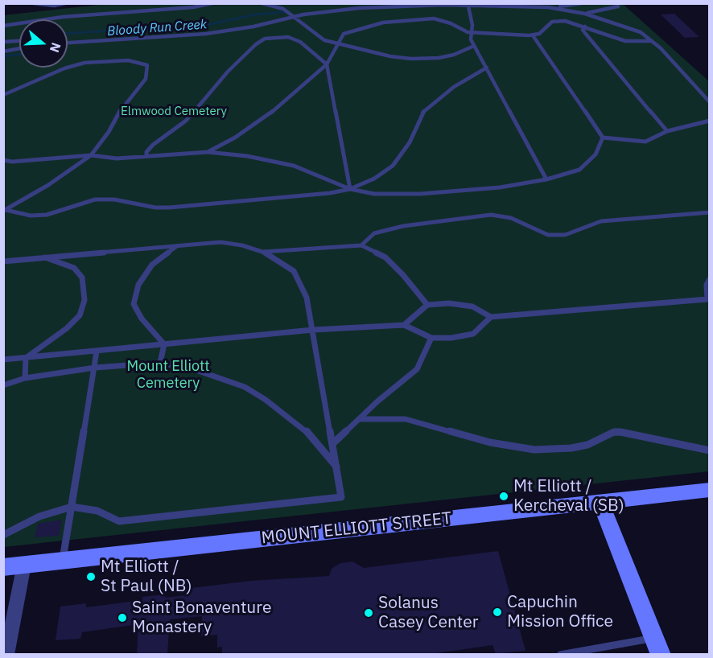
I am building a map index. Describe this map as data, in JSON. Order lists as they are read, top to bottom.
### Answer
{
  "streets": {
    "main road": ["MOUNT ELLIOTT STREET"]
  },
  "water": ["Bloody Run Creek"],
  "parks": ["Elmwood Cemetery", "Mount Elliott Cemetery"],
  "places": [
    "Mt Elliott / Kercheval (SB)",
    "Mt Elliott / St Paul (NB)",
    "Capuchin Mission Office",
    "Solanus Casey Center",
    "Saint Bonaventure Monastery"
  ],
  "north": "right"
}
